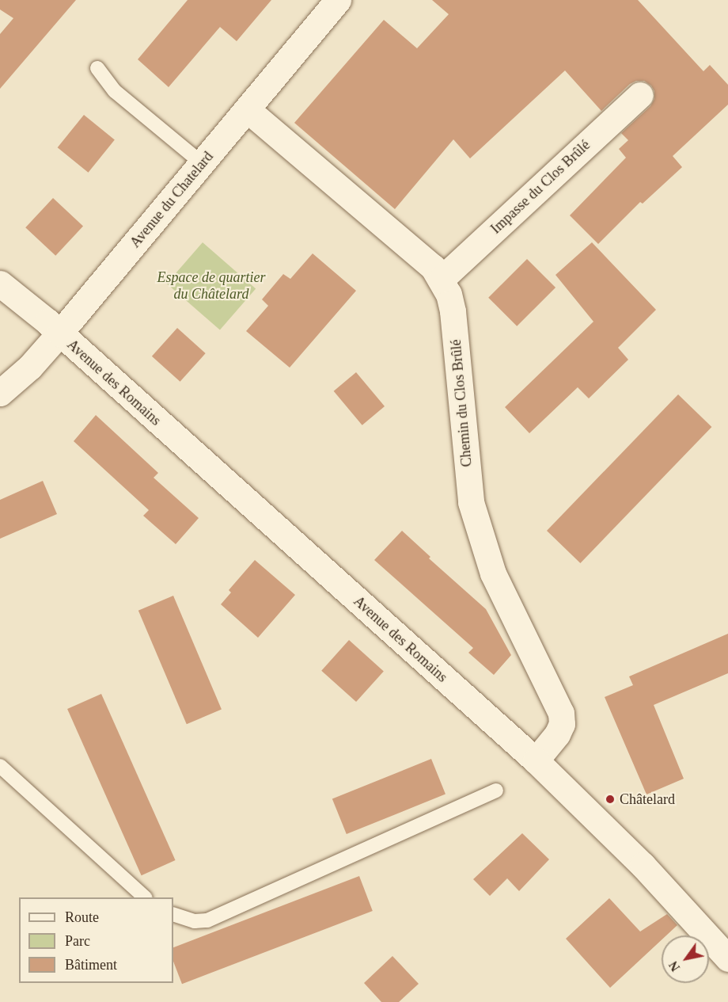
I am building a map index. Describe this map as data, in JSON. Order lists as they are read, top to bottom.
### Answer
{
  "streets": {
    "street": [
      "Impasse du Clos Brûlé",
      "Avenue du Chatelard",
      "Avenue des Romains",
      "Chemin du Clos Brûlé"
    ]
  },
  "crossings": [
    ["Impasse du Clos Brûlé", "Chemin du Clos Brûlé"],
    ["Avenue du Chatelard", "Avenue des Romains"],
    ["Avenue du Chatelard", "Chemin du Clos Brûlé"],
    ["Avenue des Romains", "Chemin du Clos Brûlé"]
  ],
  "parks": ["Espace de quartier du Châtelard"],
  "places": ["Châtelard"],
  "legend": ["Route", "Parc", "Bâtiment"],
  "north": "bottom left"
}
